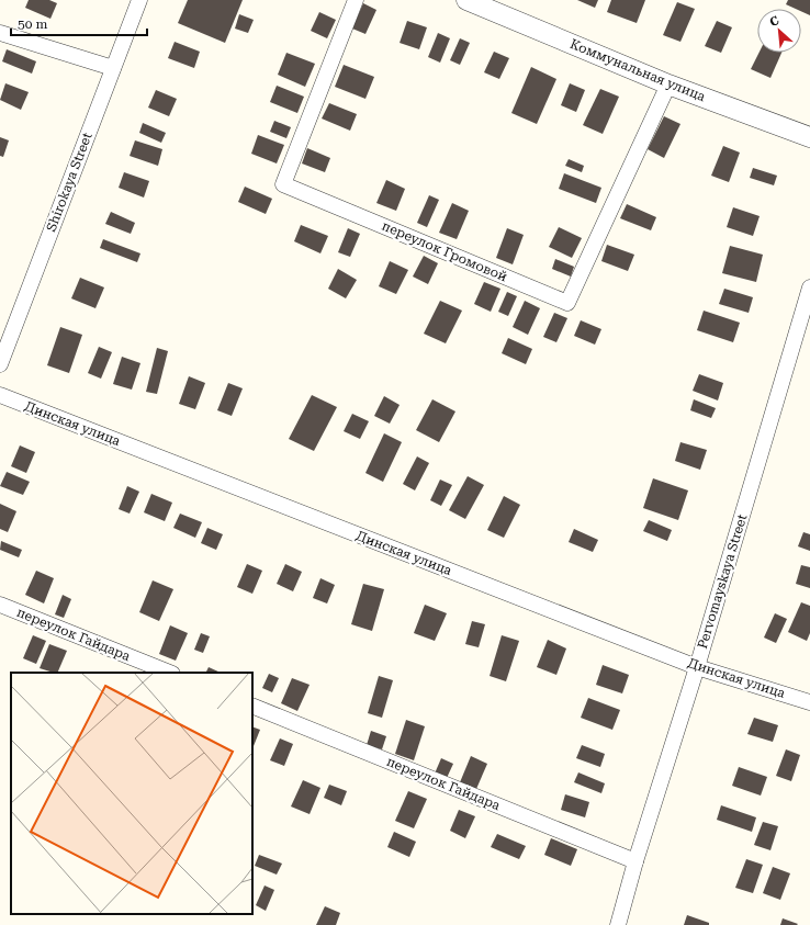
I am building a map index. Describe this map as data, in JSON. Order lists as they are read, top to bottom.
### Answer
{
  "streets": {
    "street": [
      "Коммунальная улица",
      "Shirokaya Street",
      "переулок Громовой",
      "Динская улица",
      "Pervomayskaya Street",
      "переулок Гайдара"
    ]
  },
  "crossings": [
    ["Коммунальная улица", "переулок Громовой"],
    ["Динская улица", "Pervomayskaya Street"],
    ["Pervomayskaya Street", "переулок Гайдара"]
  ],
  "scale_bar": "50 m",
  "north": "top left"
}
